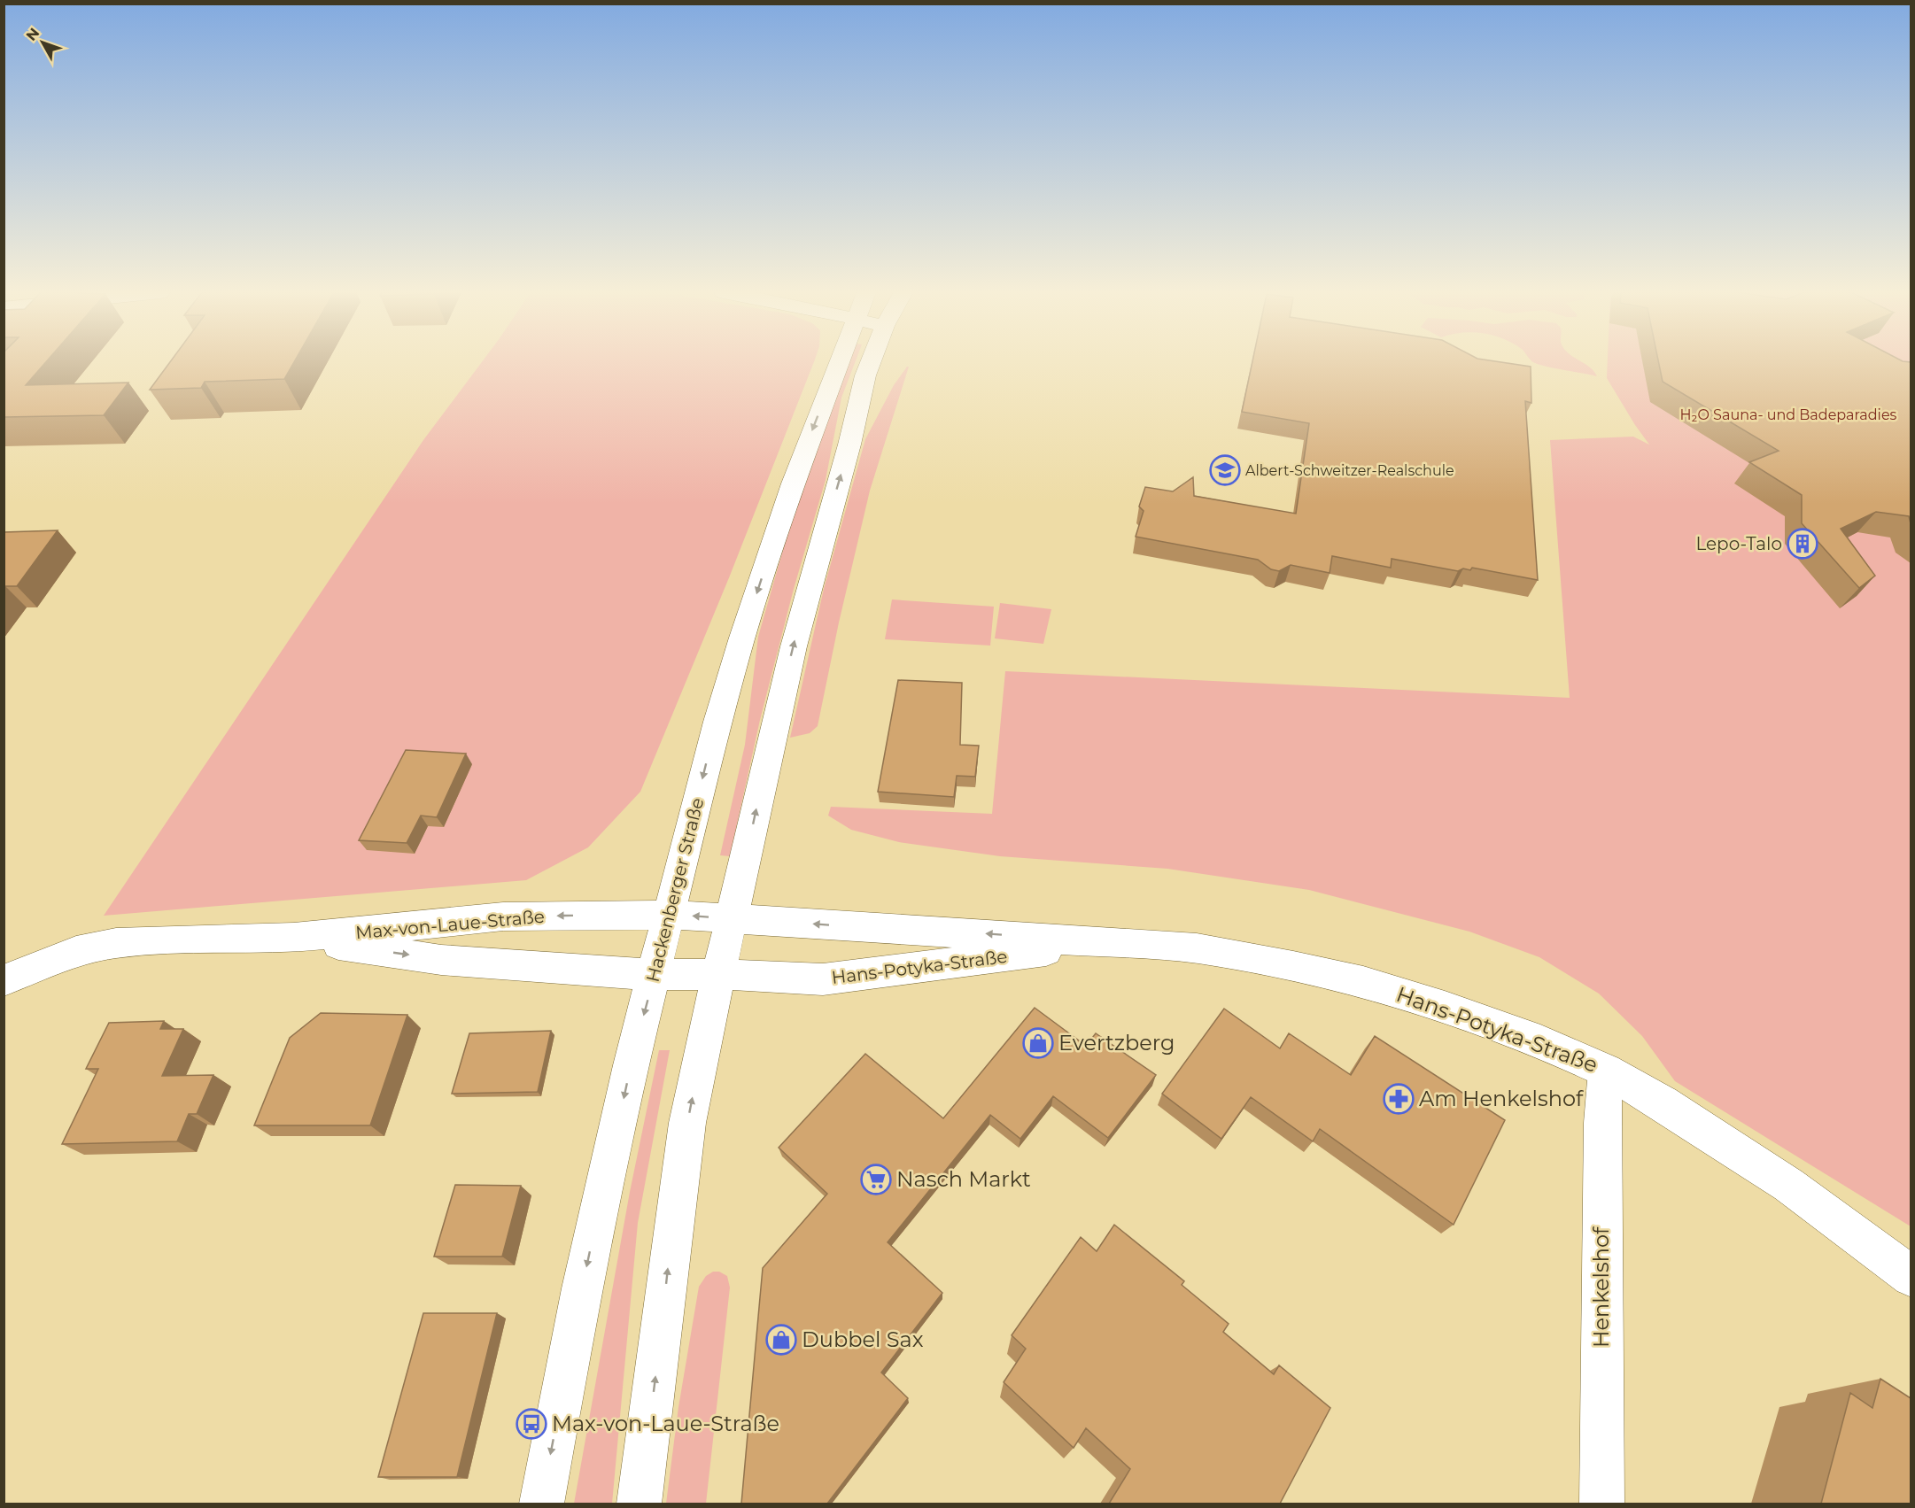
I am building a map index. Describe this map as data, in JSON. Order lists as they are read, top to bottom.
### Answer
{
  "streets": {
    "street": [
      "Hackenberger Straße",
      "Max-von-Laue-Straße",
      "Hans-Potyka-Straße",
      "Henkelshof"
    ]
  },
  "crossings": [
    ["Hackenberger Straße", "Max-von-Laue-Straße"],
    ["Max-von-Laue-Straße", "Hans-Potyka-Straße"],
    ["Hans-Potyka-Straße", "Henkelshof"]
  ],
  "parks": ["H₂O Sauna- und Badeparadies"],
  "places": {
    "school or university": ["Albert-Schweitzer-Realschule"],
    "building": ["Lepo-Talo"],
    "shop": ["Evertzberg", "Dubbel Sax"],
    "pharmacy": ["Am Henkelshof"],
    "supermarket": ["Nasch Markt"],
    "bus stop": ["Max-von-Laue-Straße"]
  },
  "north": "top left"
}
